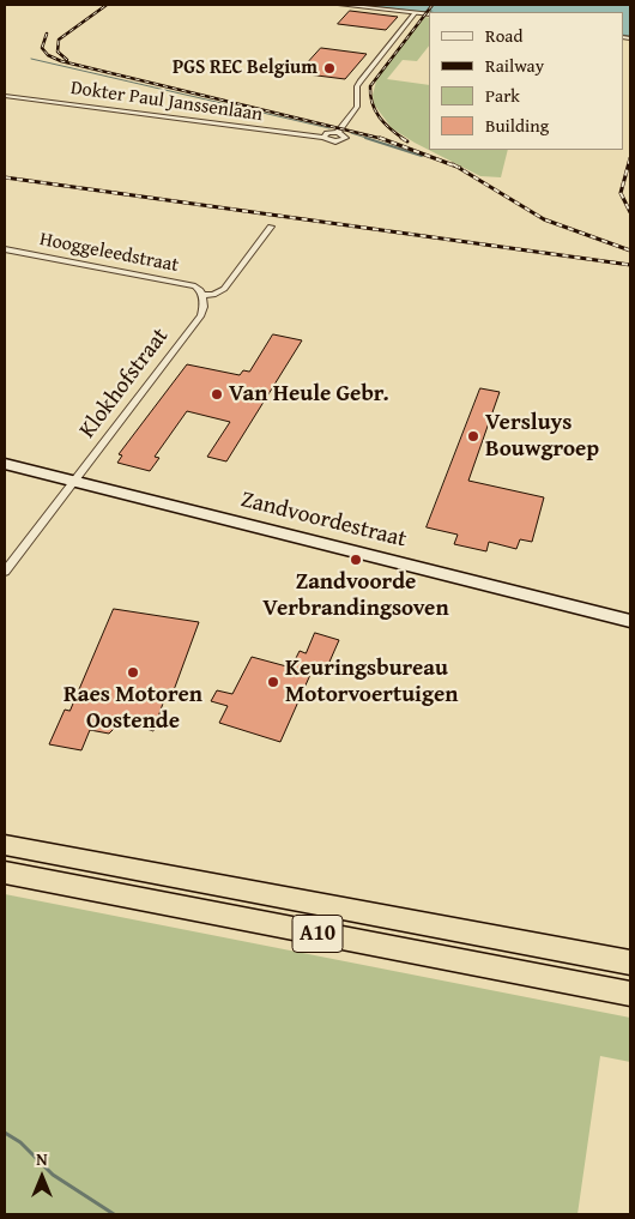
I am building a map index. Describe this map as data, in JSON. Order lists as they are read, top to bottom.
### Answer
{
  "streets": {
    "highway": ["A10"],
    "main road": ["Zandvoordestraat"],
    "street": ["Dokter Paul Janssenlaan", "Hooggeleedstraat", "Klokhofstraat"]
  },
  "crossings": [
    ["Hooggeleedstraat", "Klokhofstraat"],
    ["Klokhofstraat", "Zandvoordestraat"]
  ],
  "places": [
    "PGS REC Belgium",
    "Van Heule Gebr.",
    "Versluys Bouwgroep",
    "Zandvoorde Verbrandingsoven",
    "Raes Motoren Oostende",
    "Keuringsbureau Motorvoertuigen"
  ],
  "legend": [
    "Road",
    "Railway",
    "Park",
    "Building"
  ],
  "north": "top"
}
